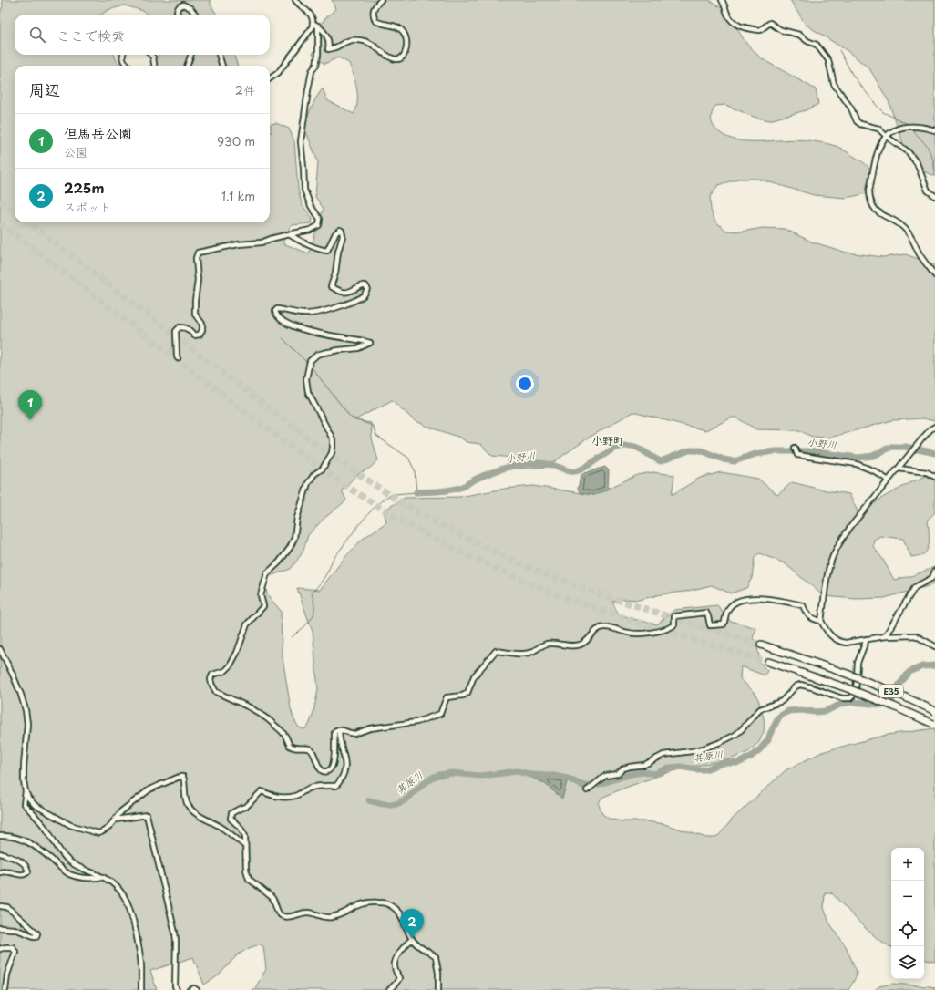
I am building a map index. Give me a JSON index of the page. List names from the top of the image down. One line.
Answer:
{"streets":{"highway":["E35"]},"districts":["小野町"],"water":["小野川","其原川"],"page":{"search":"ここで検索","heading":["周辺","2件"],"list":[{"mark":"1","name":"但馬岳公園","note":"公園","value":"930 m"},{"mark":"2","name":"225m","note":"スポット","value":"1.1 km"}],"pins":["1","2"],"map_buttons":["+","−"]}}
